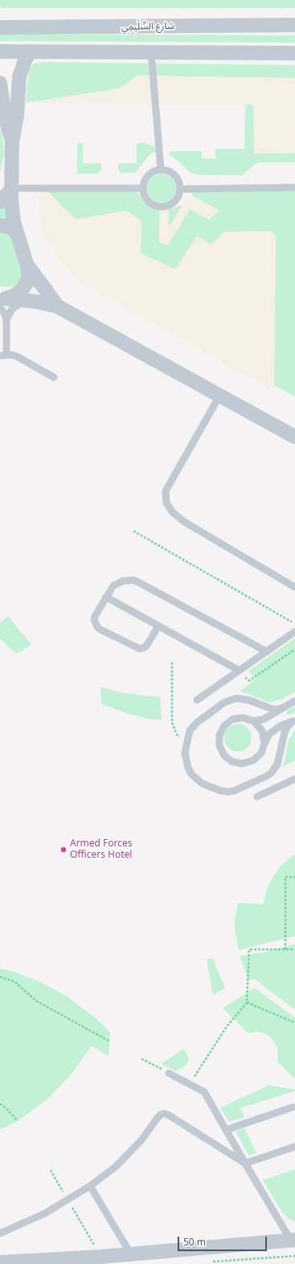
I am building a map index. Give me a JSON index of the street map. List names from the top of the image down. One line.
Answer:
{"streets":{"street":["شارع السِّلَيمِي"]},"places":["Armed Forces Officers Hotel"],"scale_bar":"50 m"}
